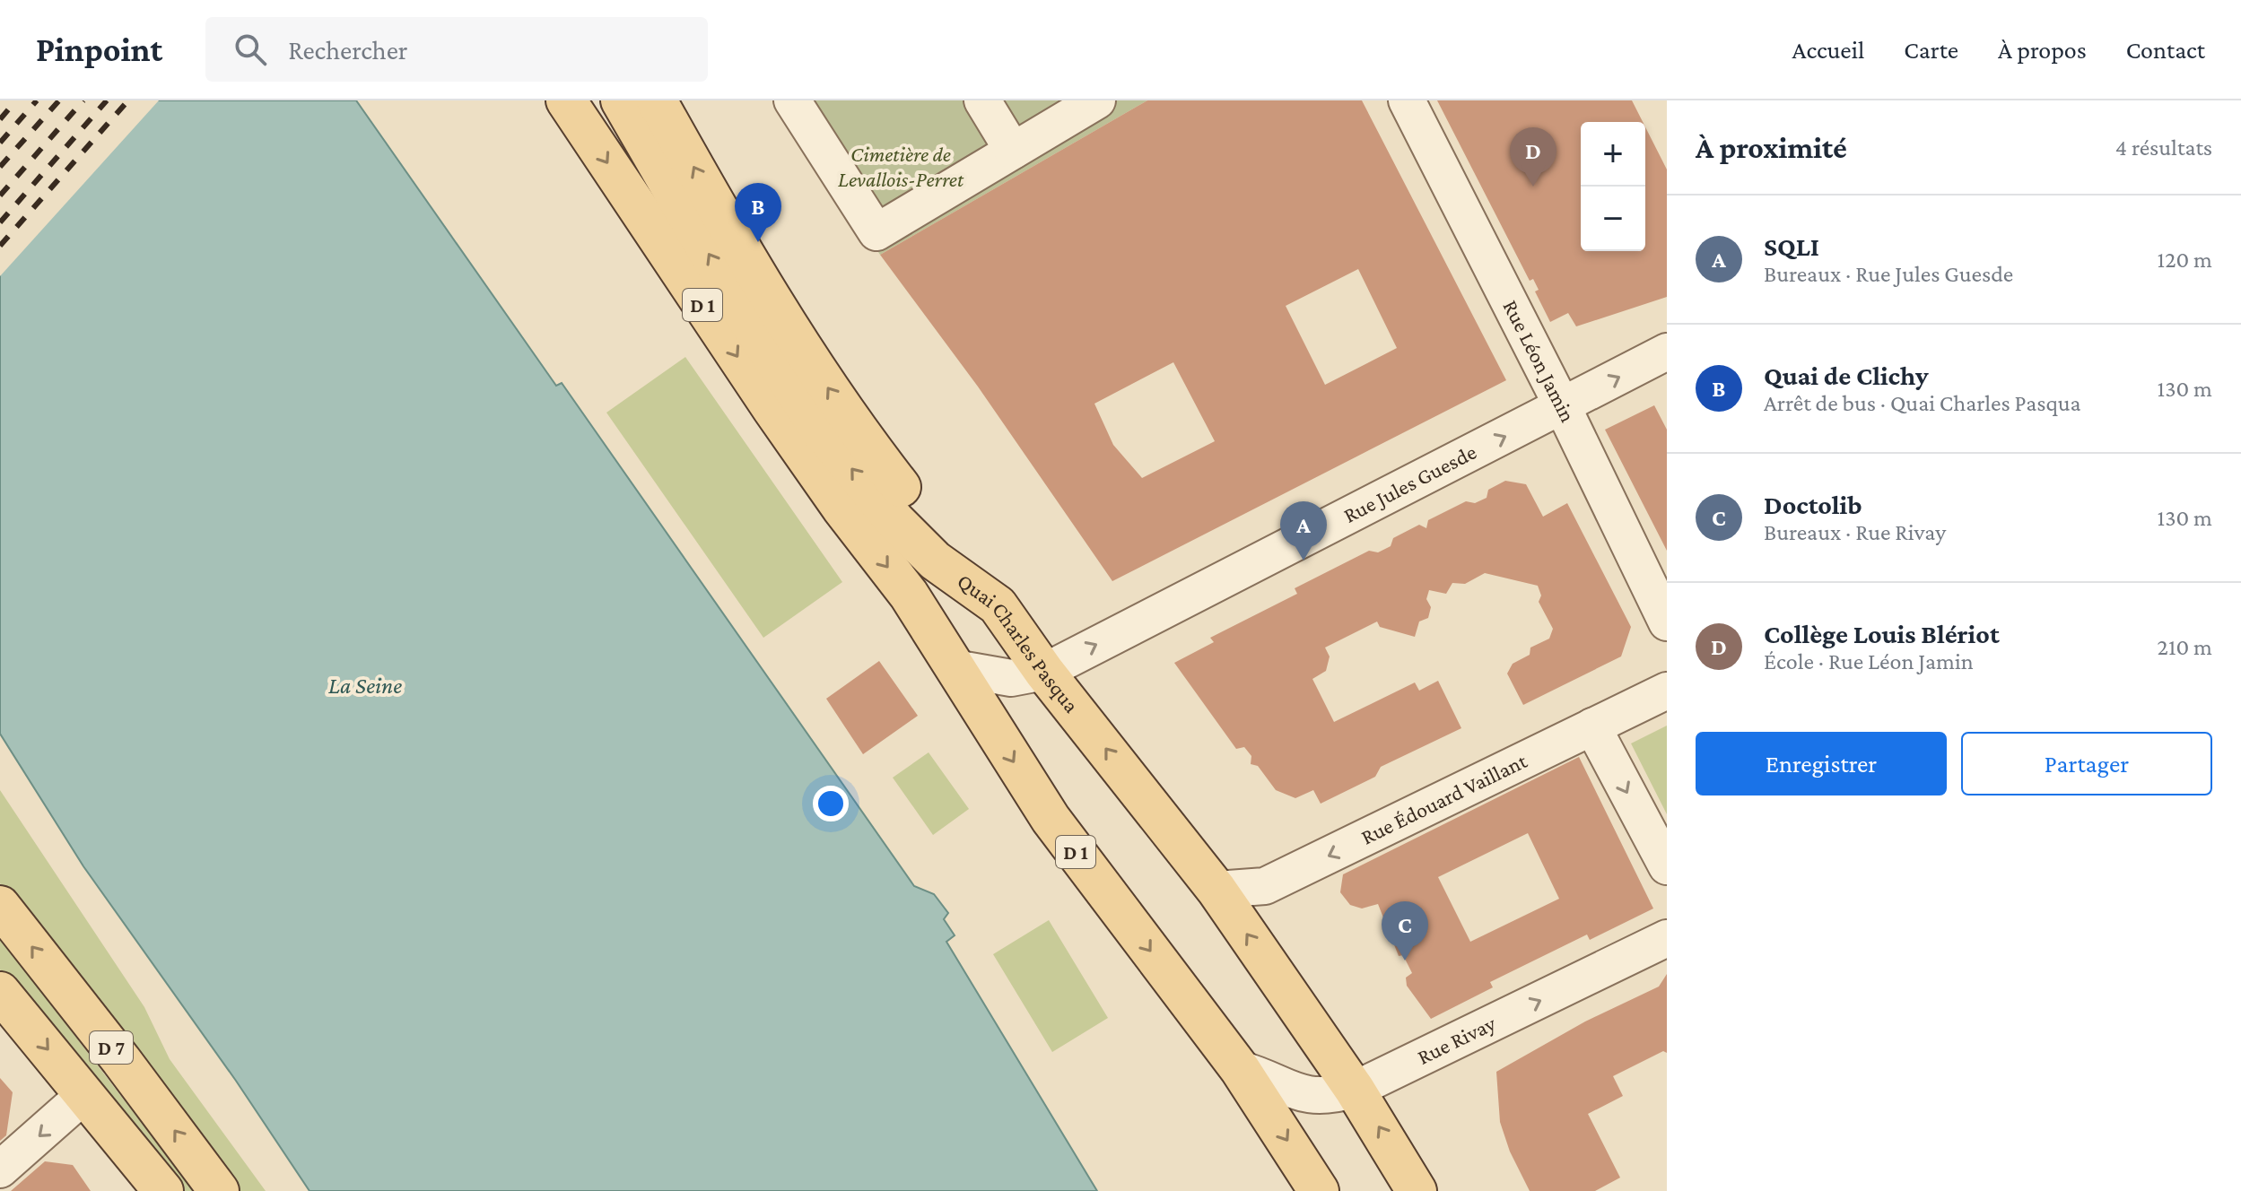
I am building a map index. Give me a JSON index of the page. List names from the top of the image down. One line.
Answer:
{"streets":{"main road":["D 1","Quai Charles Pasqua","D 7"],"street":["Rue Léon Jamin","Rue Jules Guesde","Rue Édouard Vaillant","Rue Rivay"]},"crossings":[["D 1","Rue Jules Guesde"],["D 1","Quai Charles Pasqua"],["D 1","Rue Rivay"],["Rue Léon Jamin","Rue Jules Guesde"],["Rue Jules Guesde","Quai Charles Pasqua"],["Quai Charles Pasqua","Rue Édouard Vaillant"],["Quai Charles Pasqua","Rue Rivay"]],"one_way":["Rue Jules Guesde","Rue Édouard Vaillant","Rue Rivay"],"water":["La Seine"],"parks":["Cimetière de Levallois-Perret"],"page":{"header":"Pinpoint","search":"Rechercher","nav":["Accueil","Carte","À propos","Contact"],"heading":["À proximité","4 résultats"],"map_buttons":["+","−"],"pins":["D","B","A","C"],"list":[{"mark":"A","name":"SQLI","note":"Bureaux · Rue Jules Guesde","value":"120 m"},{"mark":"B","name":"Quai de Clichy","note":"Arrêt de bus · Quai Charles Pasqua","value":"130 m"},{"mark":"C","name":"Doctolib","note":"Bureaux · Rue Rivay","value":"130 m"},{"mark":"D","name":"Collège Louis Blériot","note":"École · Rue Léon Jamin","value":"210 m"}],"buttons":["Enregistrer","Partager"]}}
